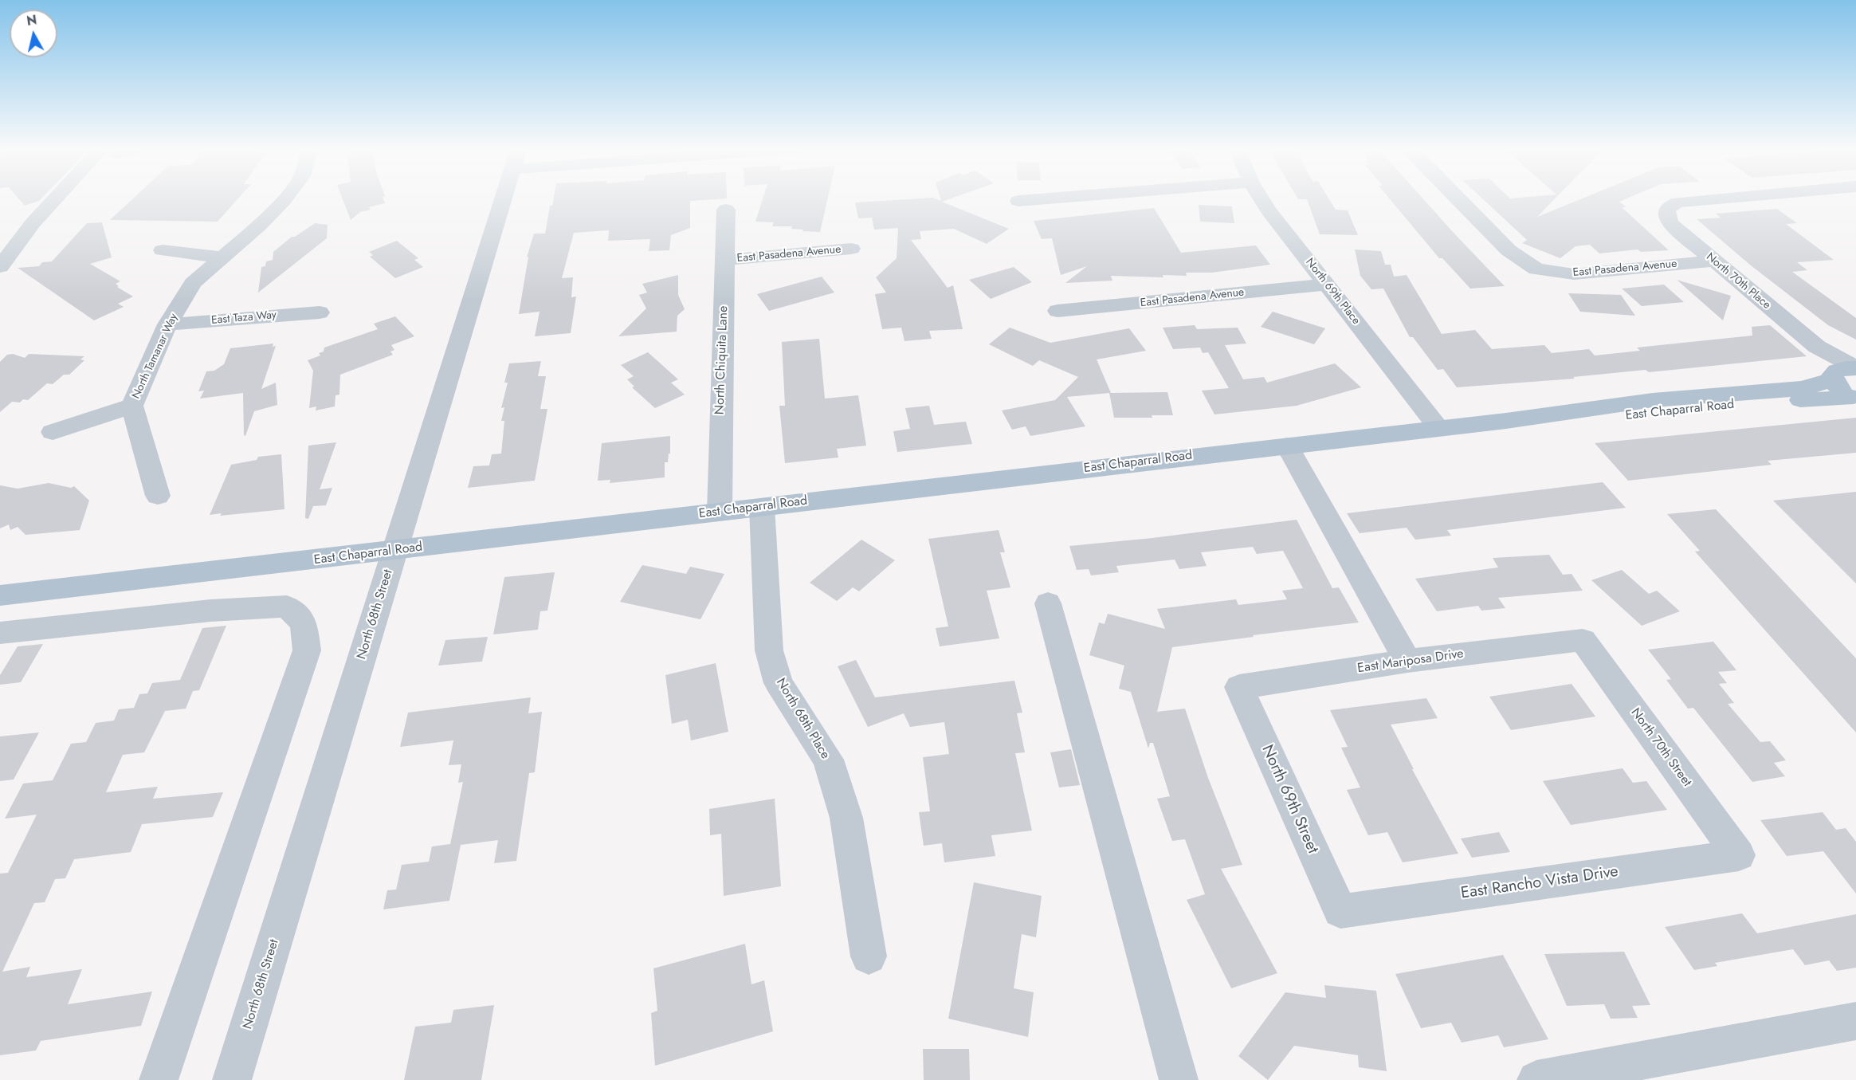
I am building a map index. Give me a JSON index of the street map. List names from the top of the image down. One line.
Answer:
{"streets":{"main road":["East Chaparral Road"],"street":["East Pasadena Avenue","North 70th Place","North 69th Place","East Taza Way","North Tamanar Way","North Chiquita Lane","North 68th Street","East Mariposa Drive","North 68th Place","North 70th Street","North 69th Street","East Rancho Vista Drive"]},"crossings":[["East Pasadena Avenue","North 70th Place"],["East Pasadena Avenue","North 69th Place"],["East Pasadena Avenue","North Chiquita Lane"],["North 70th Place","East Chaparral Road"],["North 69th Place","East Chaparral Road"],["East Taza Way","North Tamanar Way"],["North Chiquita Lane","East Chaparral Road"],["East Chaparral Road","North 68th Street"],["East Chaparral Road","North 68th Place"],["East Mariposa Drive","North 70th Street"],["East Mariposa Drive","North 69th Street"],["North 70th Street","East Rancho Vista Drive"],["North 69th Street","East Rancho Vista Drive"]],"north":"top"}
